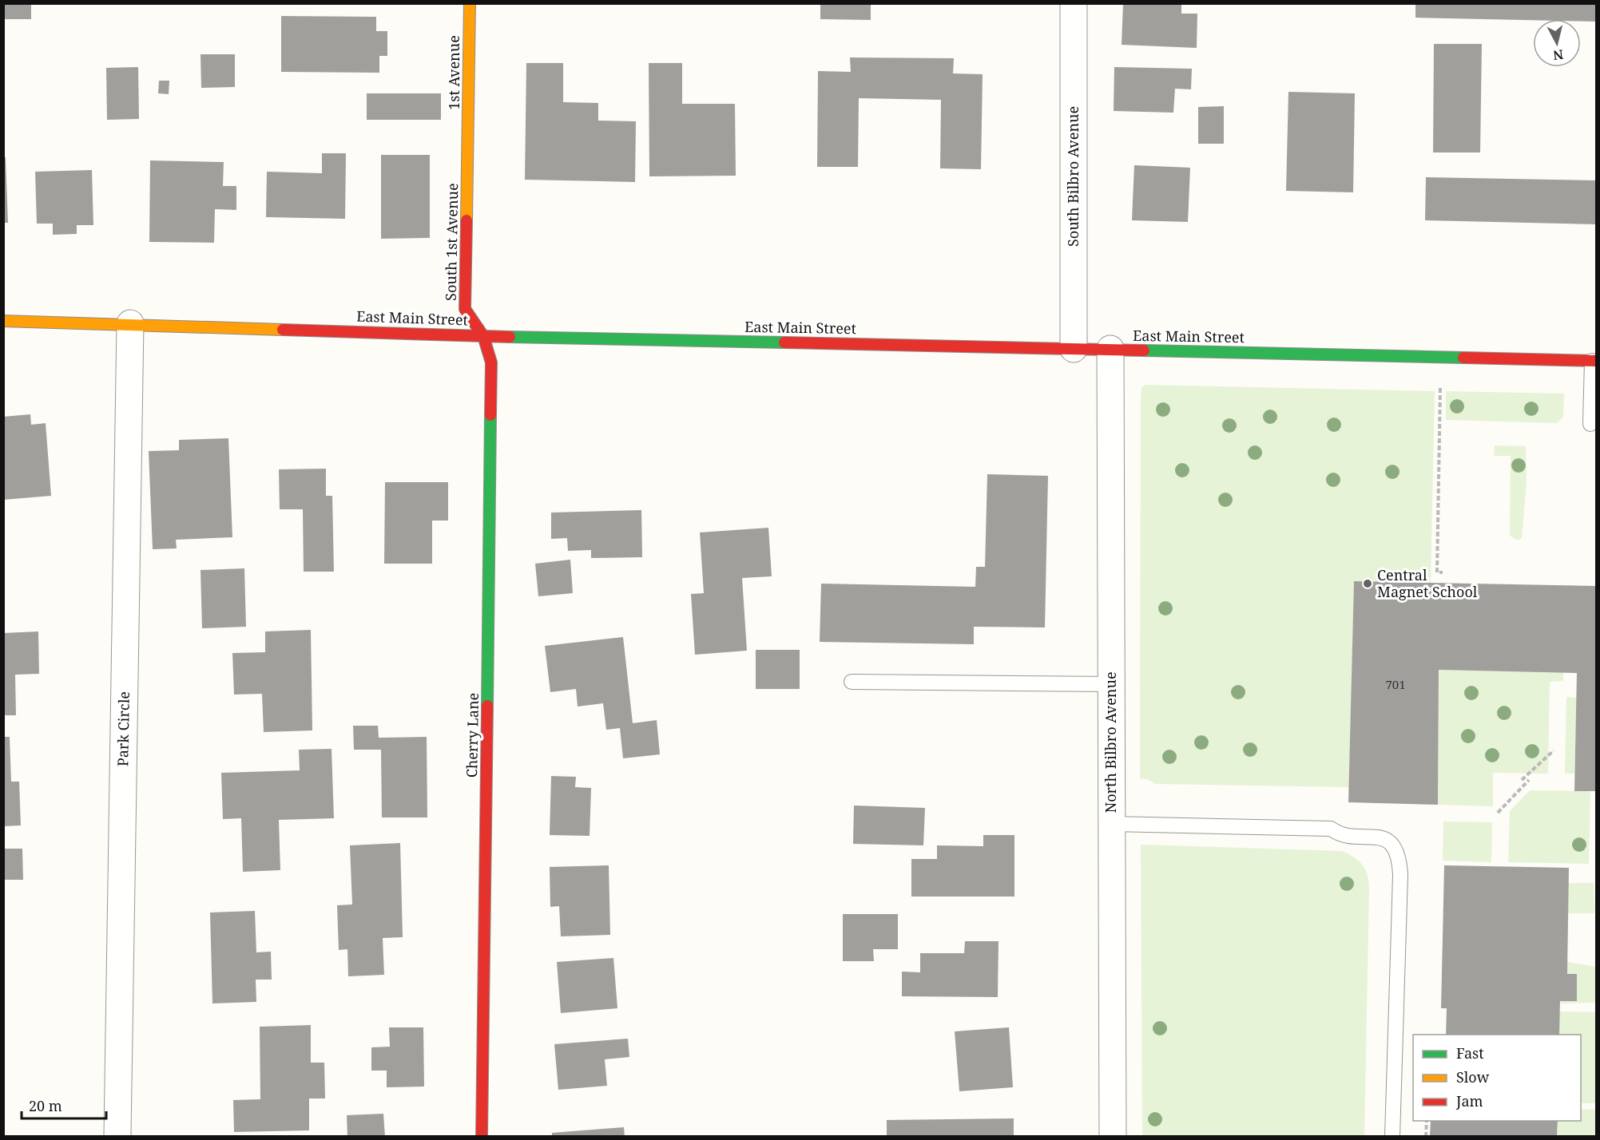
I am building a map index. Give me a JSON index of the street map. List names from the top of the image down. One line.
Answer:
{"streets":{"street":["1st Avenue","South Bilbro Avenue","South 1st Avenue","East Main Street","Park Circle","Cherry Lane","North Bilbro Avenue"]},"crossings":[["1st Avenue","South 1st Avenue"],["South Bilbro Avenue","East Main Street"],["South 1st Avenue","East Main Street"],["South 1st Avenue","Cherry Lane"],["East Main Street","Park Circle"],["East Main Street","Cherry Lane"],["East Main Street","North Bilbro Avenue"]],"places":["Central Magnet School"],"house_numbers":["701"],"legend":["Fast","Slow","Jam"],"scale_bar":"20 m","north":"bottom"}
